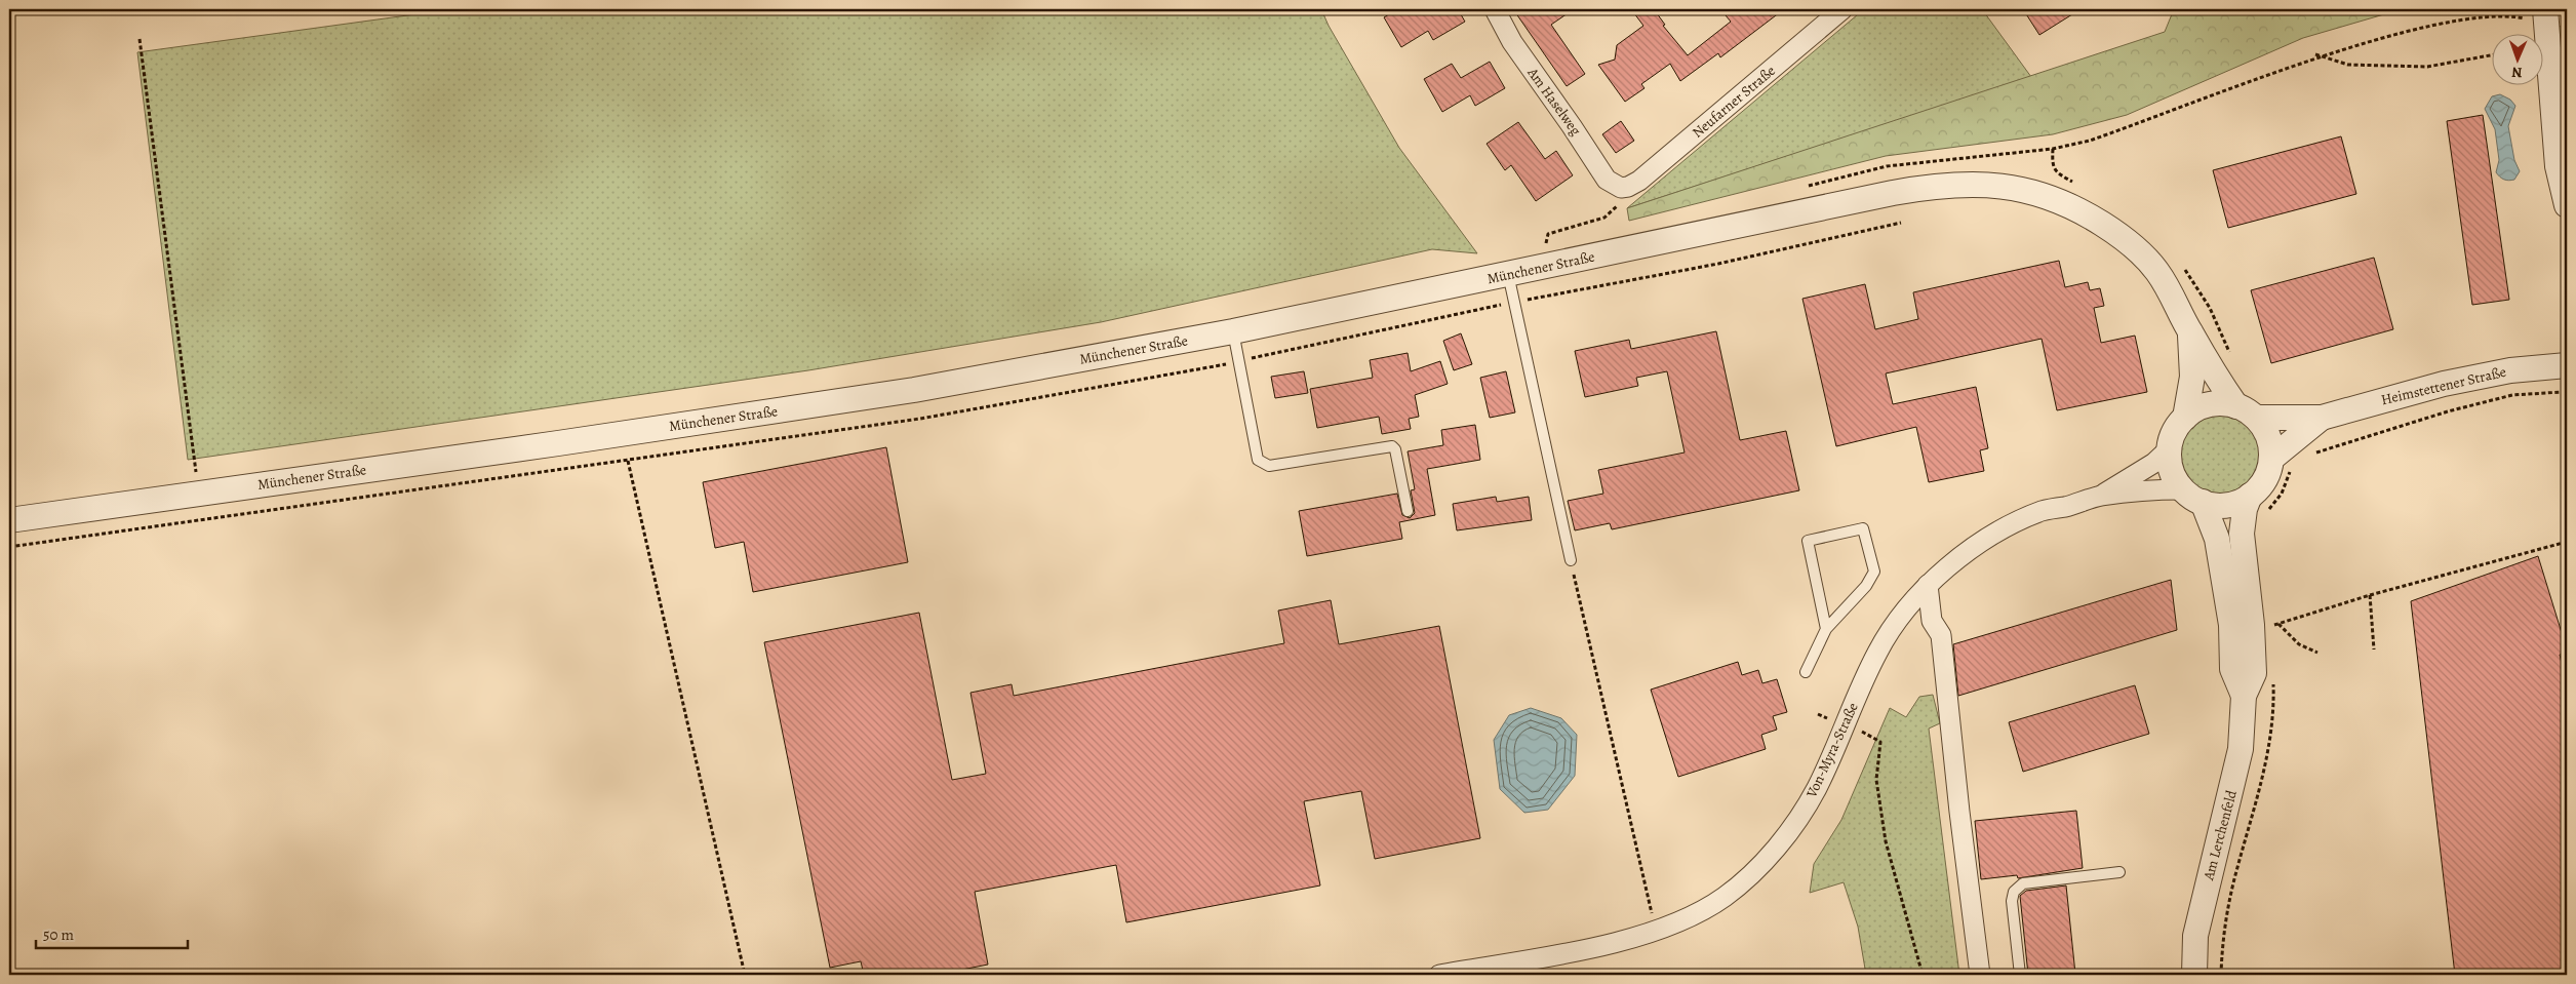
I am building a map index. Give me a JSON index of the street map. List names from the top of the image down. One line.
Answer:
{"streets":{"street":["Am Haselweg","Neufarner Straße","Münchener Straße","Heimstettener Straße","Von-Myra-Straße","Am Lerchenfeld"]},"crossings":[["Am Haselweg","Neufarner Straße"],["Münchener Straße","Heimstettener Straße"],["Münchener Straße","Von-Myra-Straße"],["Münchener Straße","Am Lerchenfeld"],["Heimstettener Straße","Von-Myra-Straße"],["Heimstettener Straße","Am Lerchenfeld"],["Von-Myra-Straße","Am Lerchenfeld"]],"scale_bar":"50 m","north":"bottom"}
